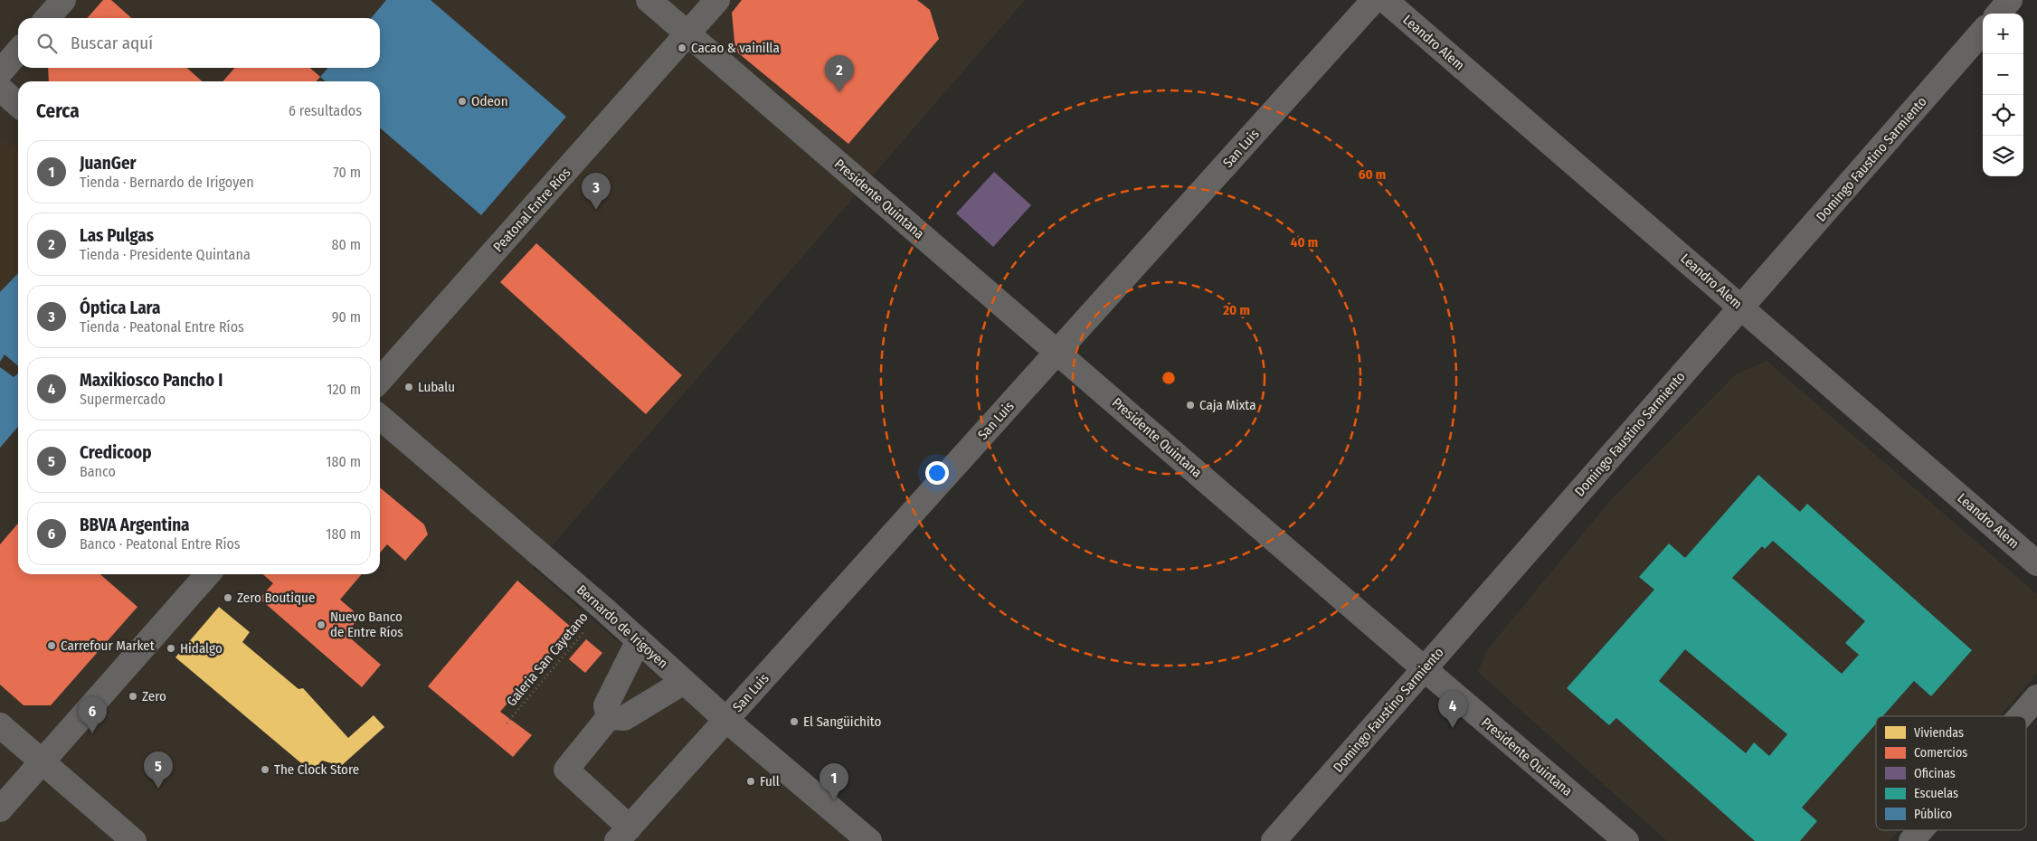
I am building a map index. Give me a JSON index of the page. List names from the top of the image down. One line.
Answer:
{"streets":{"street":["Leandro Alem","San Luis","Domingo Faustino Sarmiento","Presidente Quintana","Peatonal Entre Ríos","Bernardo de Irigoyen"],"path":["Galeria San Cayetano"]},"crossings":[["Leandro Alem","Domingo Faustino Sarmiento"],["San Luis","Presidente Quintana"],["San Luis","Bernardo de Irigoyen"],["Domingo Faustino Sarmiento","Presidente Quintana"],["Presidente Quintana","Peatonal Entre Ríos"],["Bernardo de Irigoyen","Galeria San Cayetano"]],"places":["Cacao & vainilla","Odeon","Lubalu","Caja Mixta","Zero Boutique","Nuevo Banco de Entre Ríos","Carrefour Market","Hidalgo","Zero","El Sangüichito","The Clock Store","Full"],"legend":["Viviendas","Comercios","Oficinas","Escuelas","Público"],"page":{"map_buttons":["+","−"],"search":"Buscar aquí","pins":["2","3","4","6","5","1"],"heading":["Cerca","6 resultados"],"list":[{"mark":"1","name":"JuanGer","note":"Tienda · Bernardo de Irigoyen","value":"70 m"},{"mark":"2","name":"Las Pulgas","note":"Tienda · Presidente Quintana","value":"80 m"},{"mark":"3","name":"Óptica Lara","note":"Tienda · Peatonal Entre Ríos","value":"90 m"},{"mark":"4","name":"Maxikiosco Pancho I","note":"Supermercado","value":"120 m"},{"mark":"5","name":"Credicoop","note":"Banco","value":"180 m"},{"mark":"6","name":"BBVA Argentina","note":"Banco · Peatonal Entre Ríos","value":"180 m"}]},"rings":["60 m","40 m","20 m"]}
